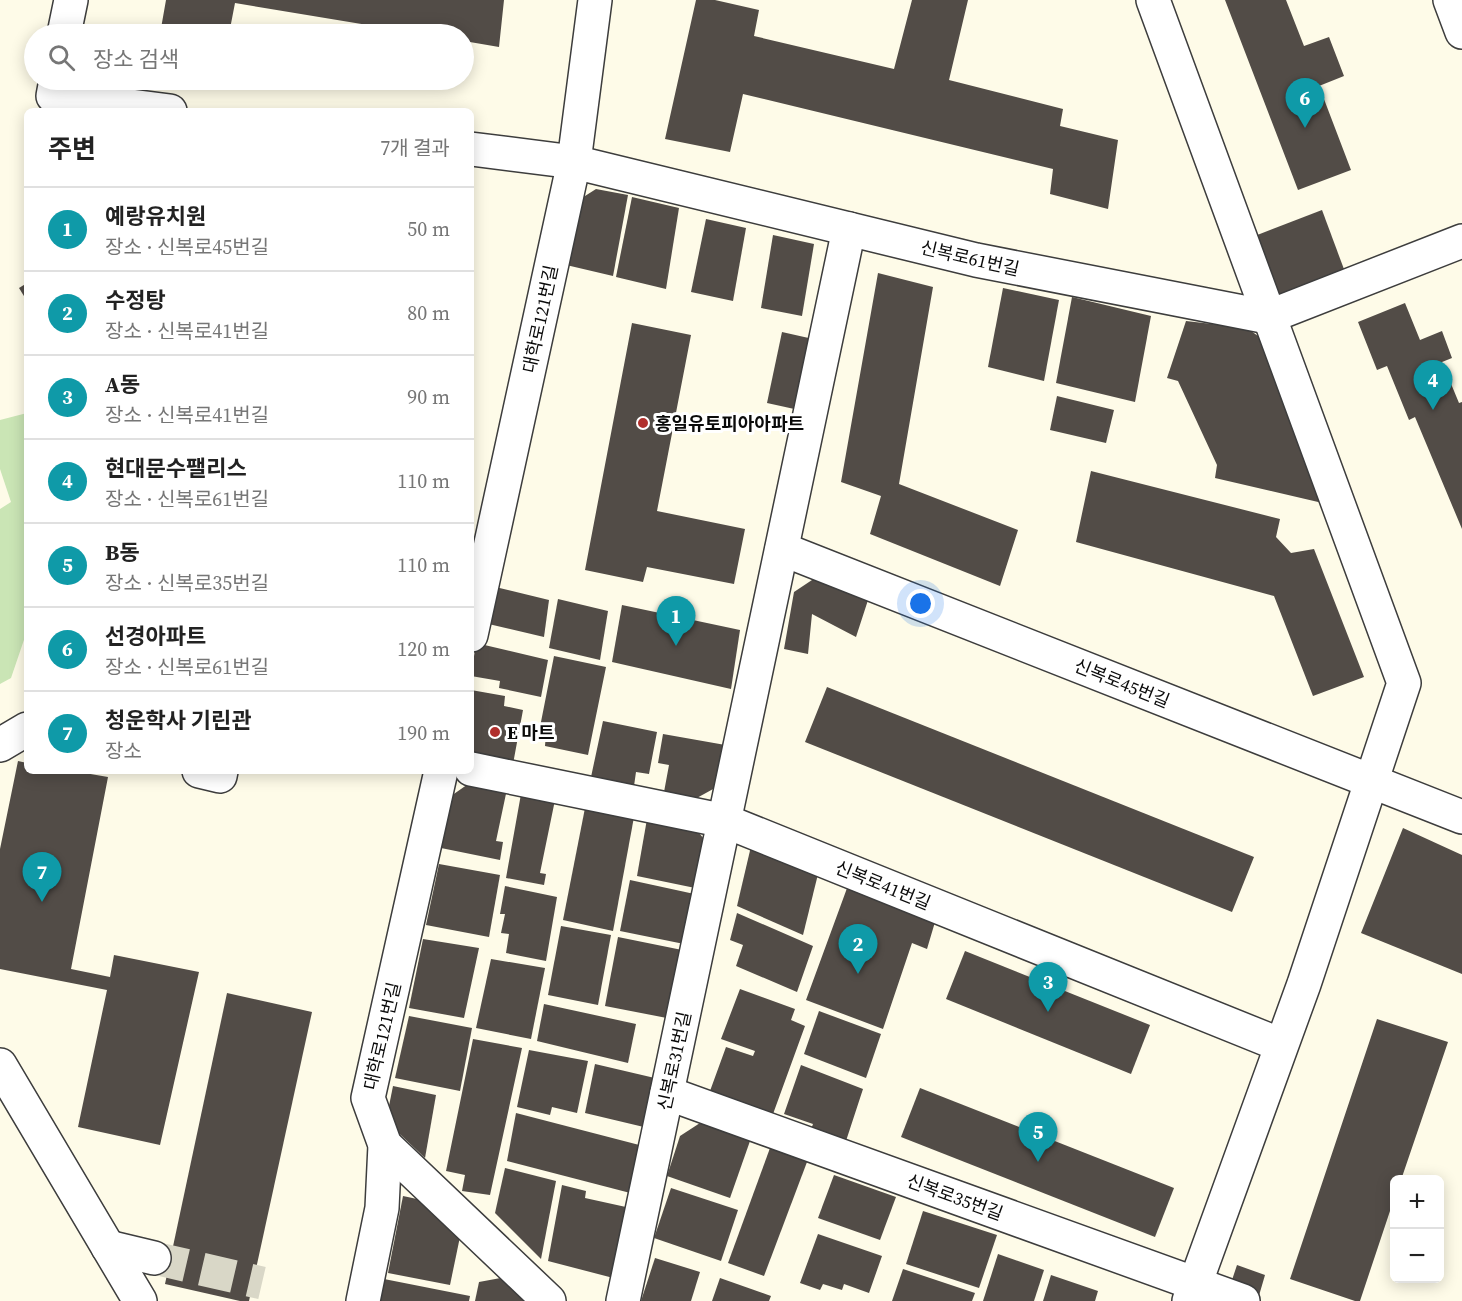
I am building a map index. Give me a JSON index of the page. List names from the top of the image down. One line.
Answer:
{"streets":{"street":["신복로61번길","대학로121번길","신복로45번길","신복로41번길","신복로31번길","신복로35번길"]},"crossings":[["신복로61번길","대학로121번길"],["신복로61번길","신복로31번길"],["신복로45번길","신복로31번길"],["신복로41번길","신복로31번길"],["신복로31번길","신복로35번길"]],"places":["홍일유토피아아파트","E 마트"],"page":{"search":"장소 검색","pins":["6","4","1","7","2","3","5"],"heading":["주변","7개 결과"],"list":[{"mark":"1","name":"예랑유치원","note":"장소 · 신복로45번길","value":"50 m"},{"mark":"2","name":"수정탕","note":"장소 · 신복로41번길","value":"80 m"},{"mark":"3","name":"A동","note":"장소 · 신복로41번길","value":"90 m"},{"mark":"4","name":"현대문수팰리스","note":"장소 · 신복로61번길","value":"110 m"},{"mark":"5","name":"B동","note":"장소 · 신복로35번길","value":"110 m"},{"mark":"6","name":"선경아파트","note":"장소 · 신복로61번길","value":"120 m"},{"mark":"7","name":"청운학사 기린관","note":"장소","value":"190 m"}],"map_buttons":["+","−"]}}
